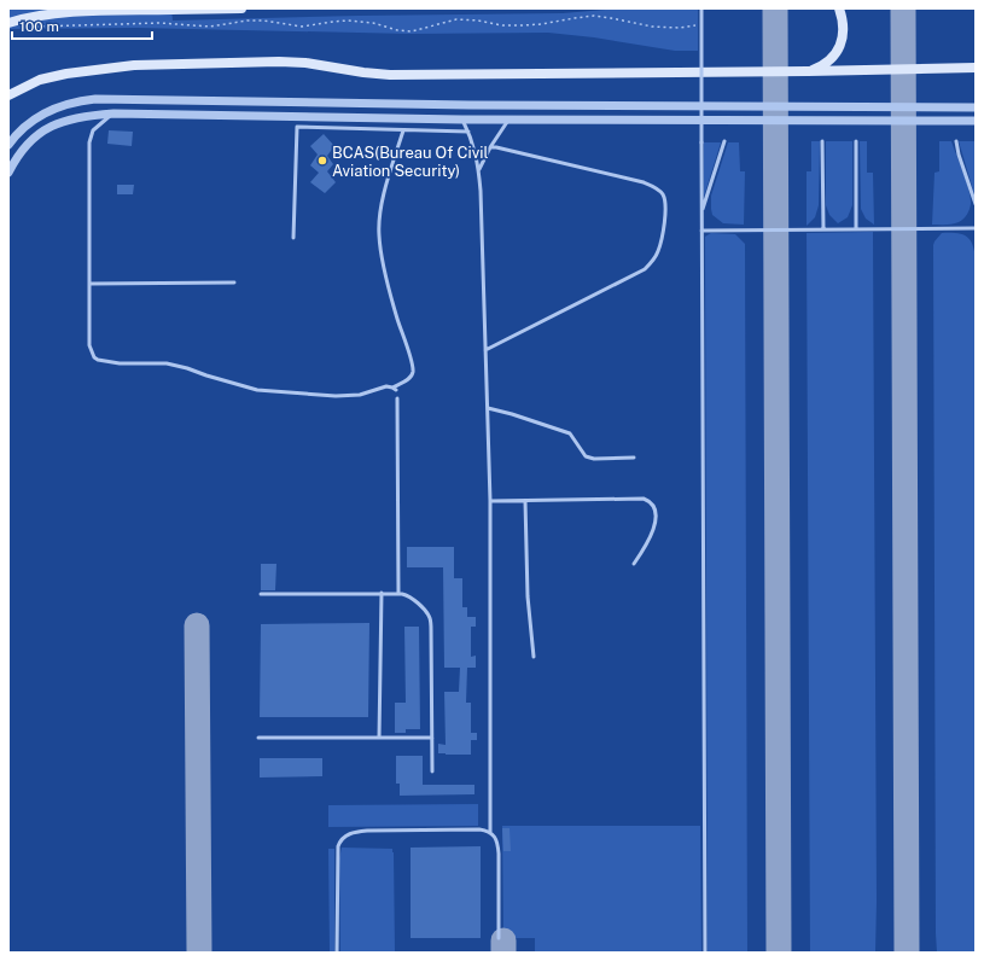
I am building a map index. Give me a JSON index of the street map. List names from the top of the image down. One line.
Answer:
{"places":["BCAS(Bureau Of Civil Aviation Security)"],"scale_bar":"100 m"}
